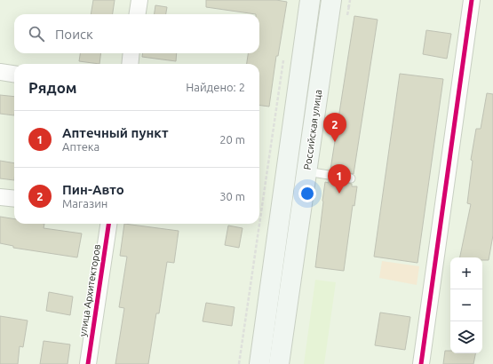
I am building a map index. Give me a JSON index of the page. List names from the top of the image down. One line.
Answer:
{"streets":{"main road":["Российская улица"],"street":["улица Архитекторов"]},"page":{"search":"Поиск","heading":["Рядом","Найдено: 2"],"list":[{"mark":"1","name":"Аптечный пункт","note":"Аптека","value":"20 m"},{"mark":"2","name":"Пин-Авто","note":"Магазин","value":"30 m"}],"pins":["2","1"],"map_buttons":["+","−"]}}
